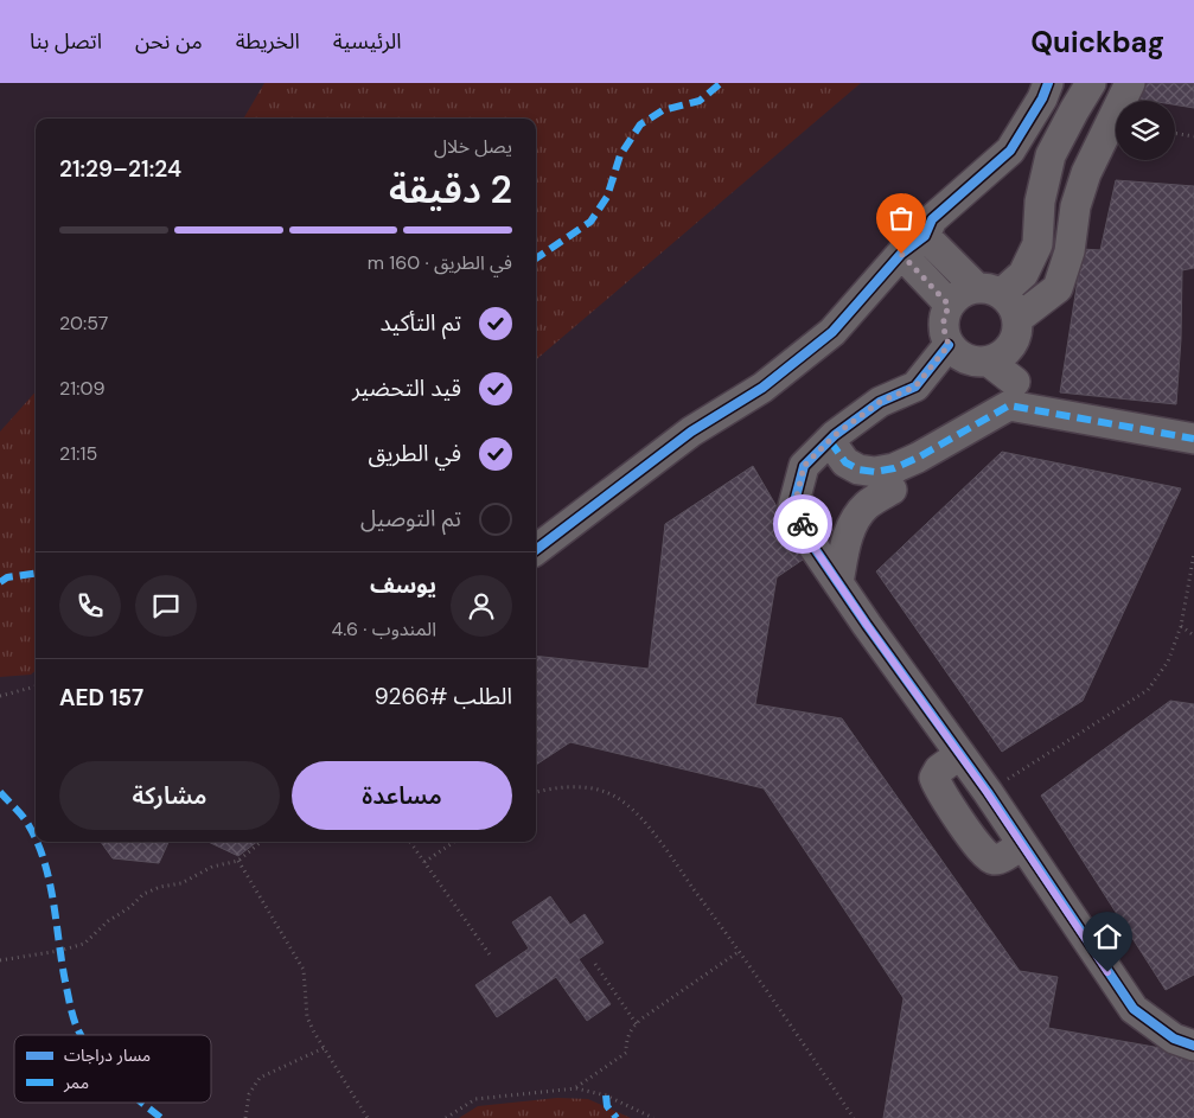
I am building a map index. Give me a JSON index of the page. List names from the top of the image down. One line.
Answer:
{"legend":["مسار دراجات","ممر"],"page":{"header":"Quickbag","nav":["الرئيسية","الخريطة","من نحن","اتصل بنا"],"heading":["2 دقيقة","يصل خلال","21:24–21:29"],"panel":["يوسف","المندوب · 4.6","الطلب #9266","AED 157"],"bar":"في الطريق · 160 m","list":[["تم التأكيد","20:57"],["قيد التحضير","21:09"],["في الطريق","21:15"],"تم التوصيل"],"buttons":["مساعدة","مشاركة"]}}
